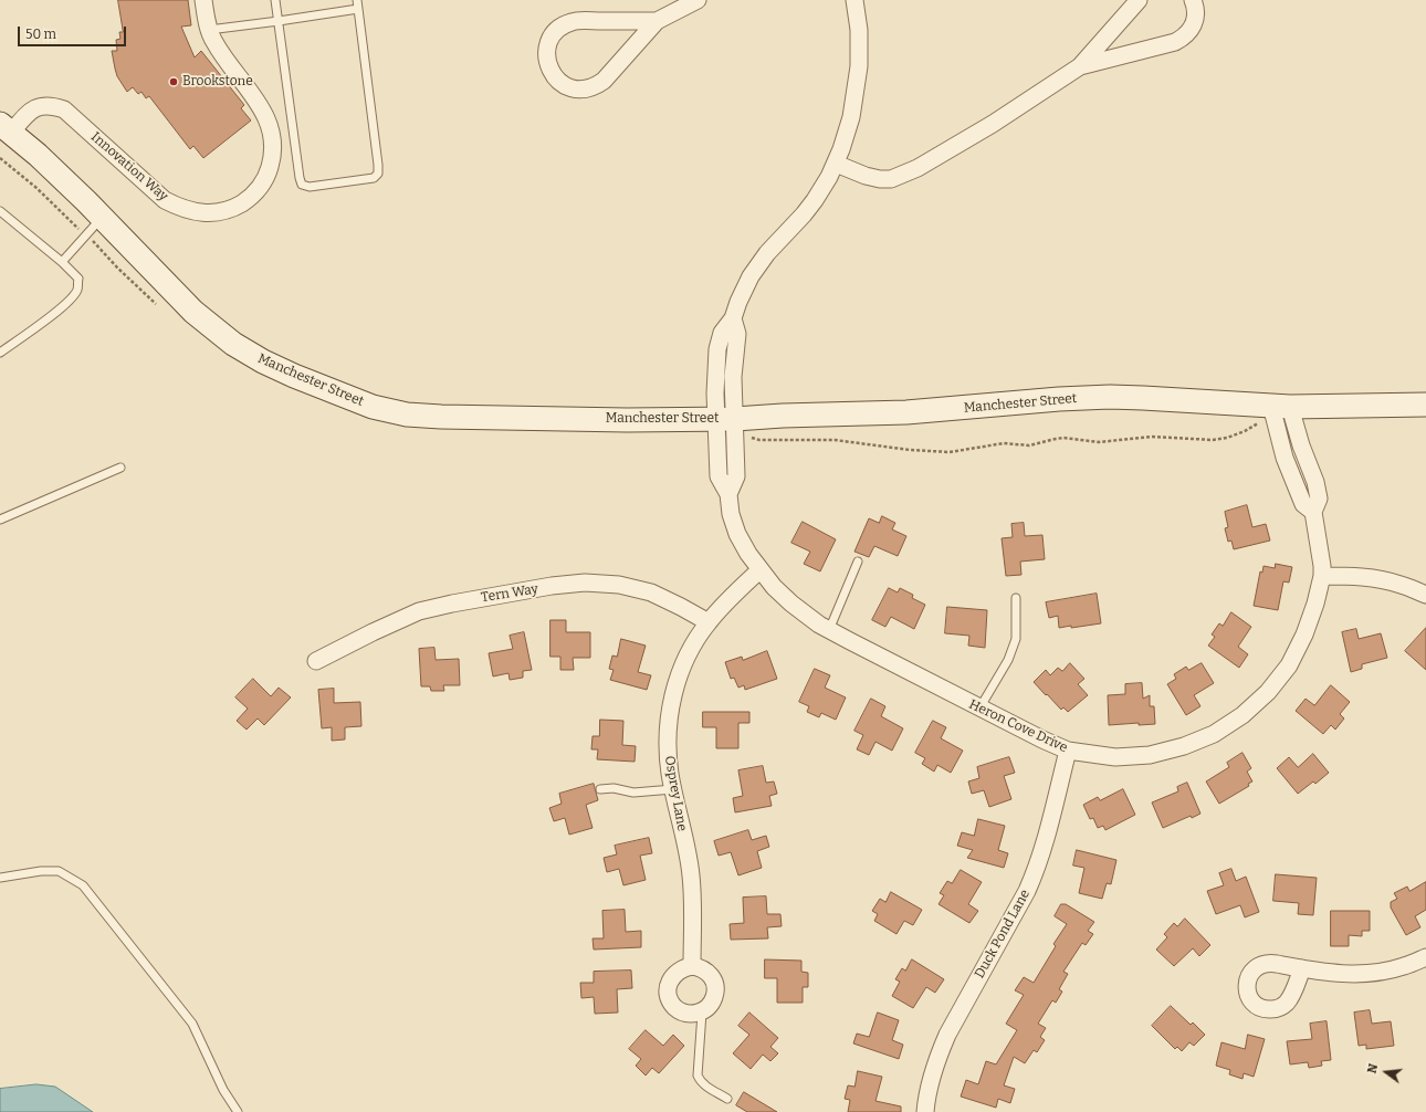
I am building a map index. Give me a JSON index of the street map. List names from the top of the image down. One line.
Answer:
{"streets":{"street":["Innovation Way","Manchester Street","Tern Way","Heron Cove Drive","Osprey Lane","Duck Pond Lane"]},"crossings":[["Innovation Way","Manchester Street"],["Manchester Street","Heron Cove Drive"],["Tern Way","Osprey Lane"],["Heron Cove Drive","Osprey Lane"],["Heron Cove Drive","Duck Pond Lane"]],"places":["Brookstone"],"scale_bar":"50 m","north":"left"}
